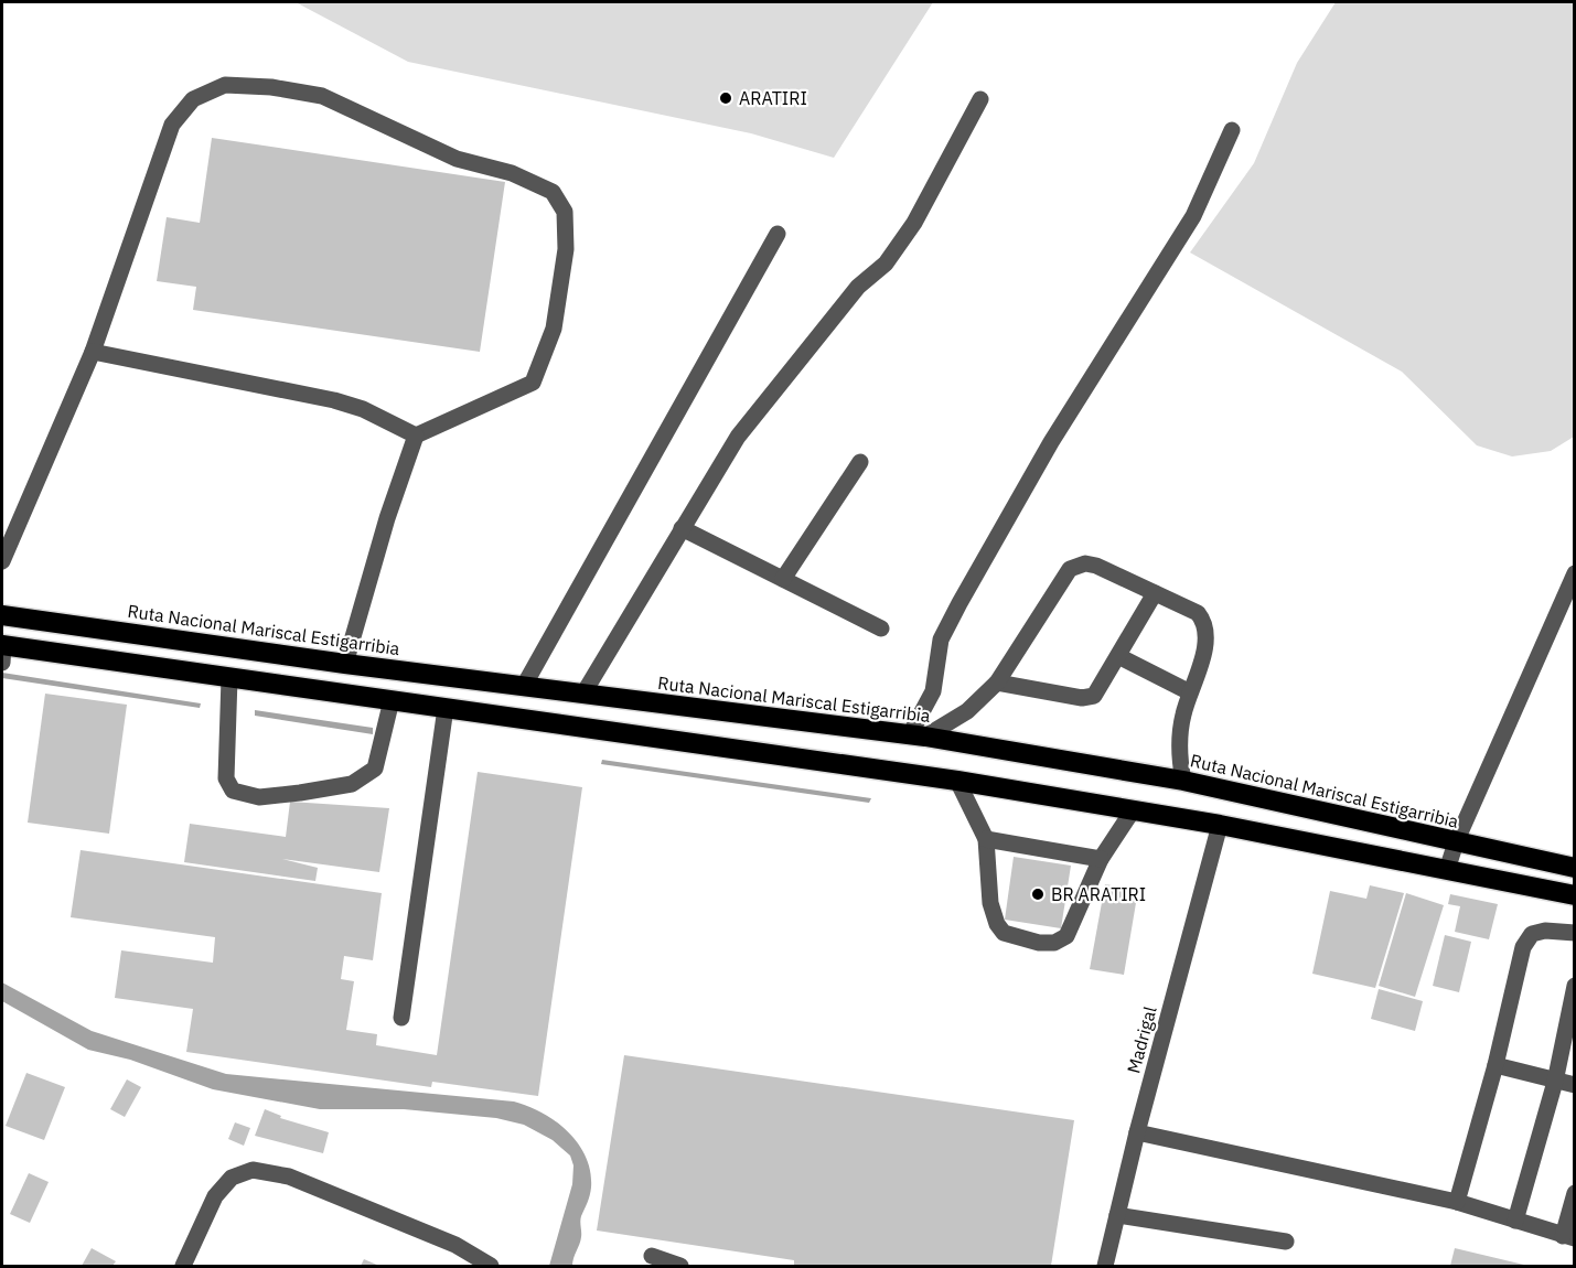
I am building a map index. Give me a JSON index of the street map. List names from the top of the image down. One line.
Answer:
{"streets":{"highway":["Ruta Nacional Mariscal Estigarribia"],"street":["Madrigal"]},"places":["ARATIRI","BR ARATIRI"]}
